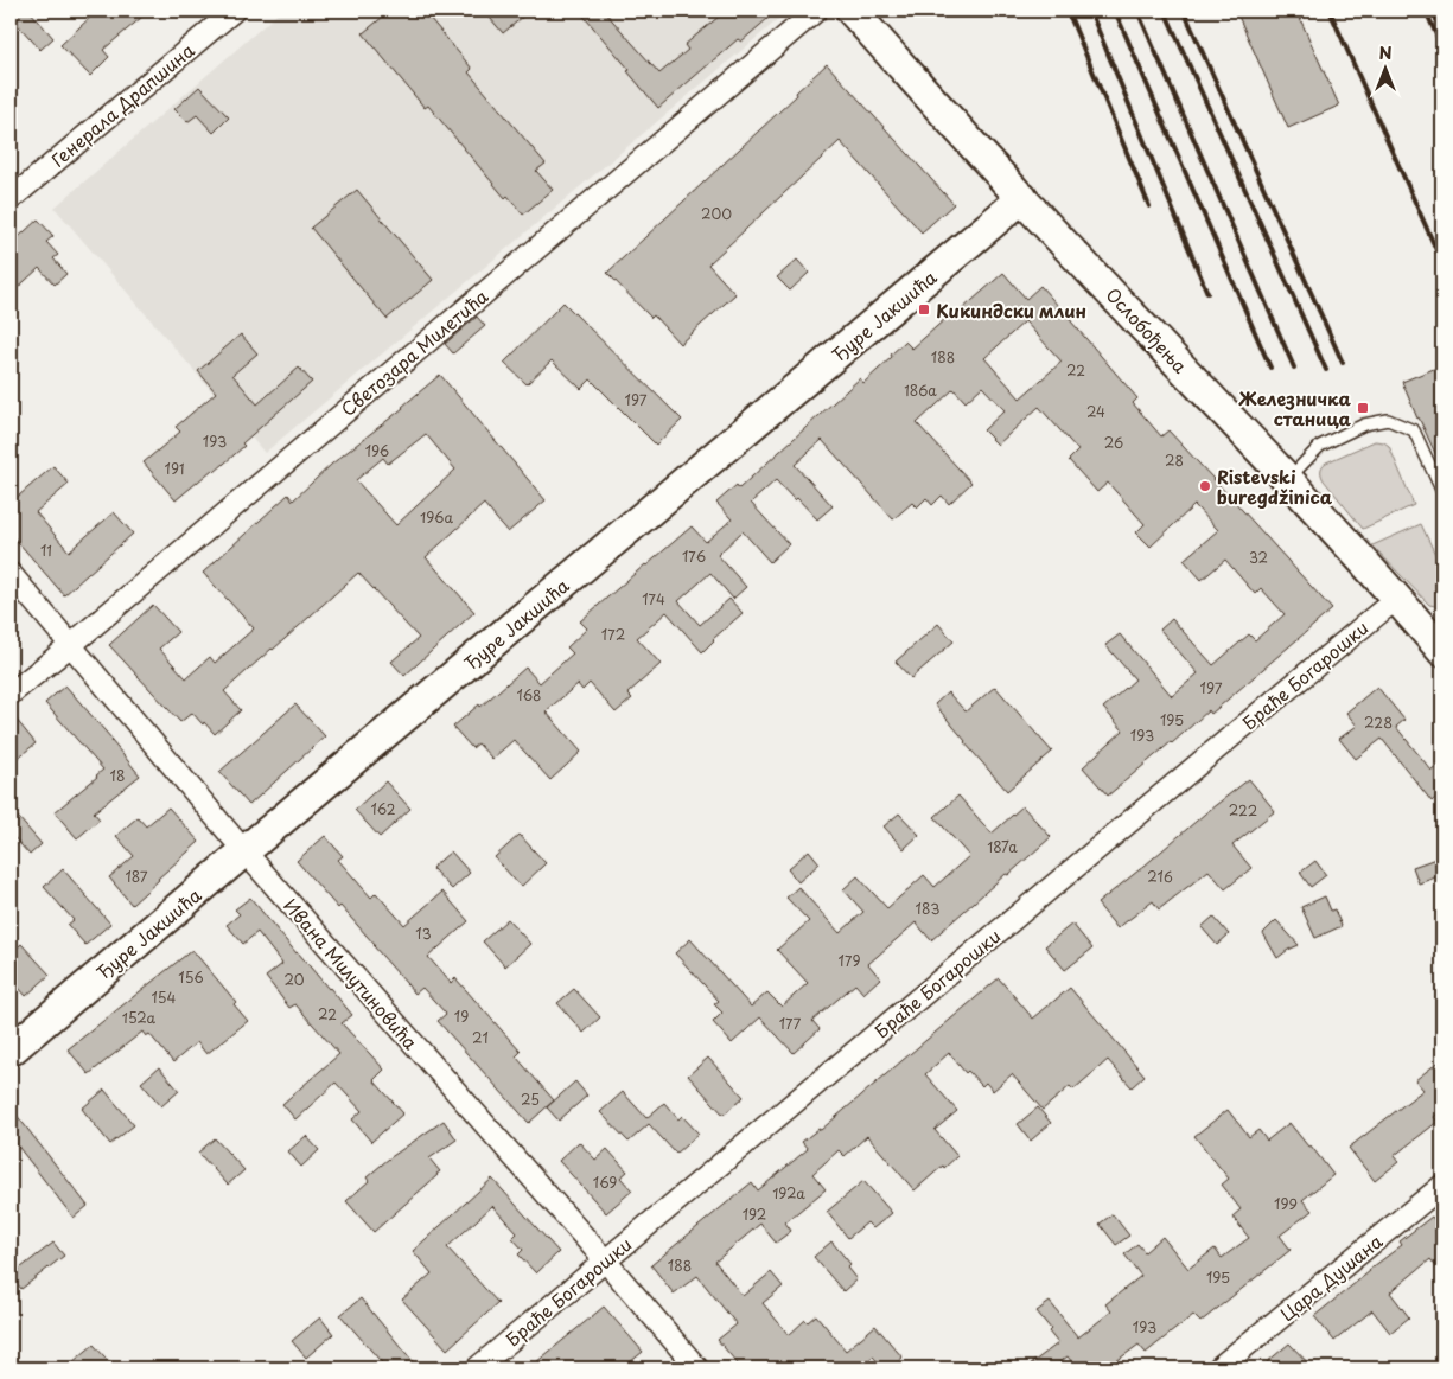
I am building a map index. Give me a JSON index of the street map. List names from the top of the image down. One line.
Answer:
{"streets":{"main road":["Ђуре Јакшића","Ослобођења"],"street":["Генерала Драпшина","Светозара Милетића","Браће Богарошки","Ивана Милутиновића","Цара Душана"]},"crossings":[["Ђуре Јакшића","Ослобођења"],["Ђуре Јакшића","Ивана Милутиновића"],["Ослобођења","Браће Богарошки"],["Светозара Милетића","Ивана Милутиновића"],["Браће Богарошки","Ивана Милутиновића"]],"places":{"transit":["Кикиндски млин","Железничка станица"],"other":["Ristevski buregdžinica"]},"house_numbers":["200","188","22","186a","197","24","193","26","196","28","191","196a","11","176","32","174","172","197","168","195","228","193","18","162","222","187a","187","216","183","13","179","156","20","154","22","19","152a","177","21","25","169","192a","199","192","188","195","193"],"north":"top"}
